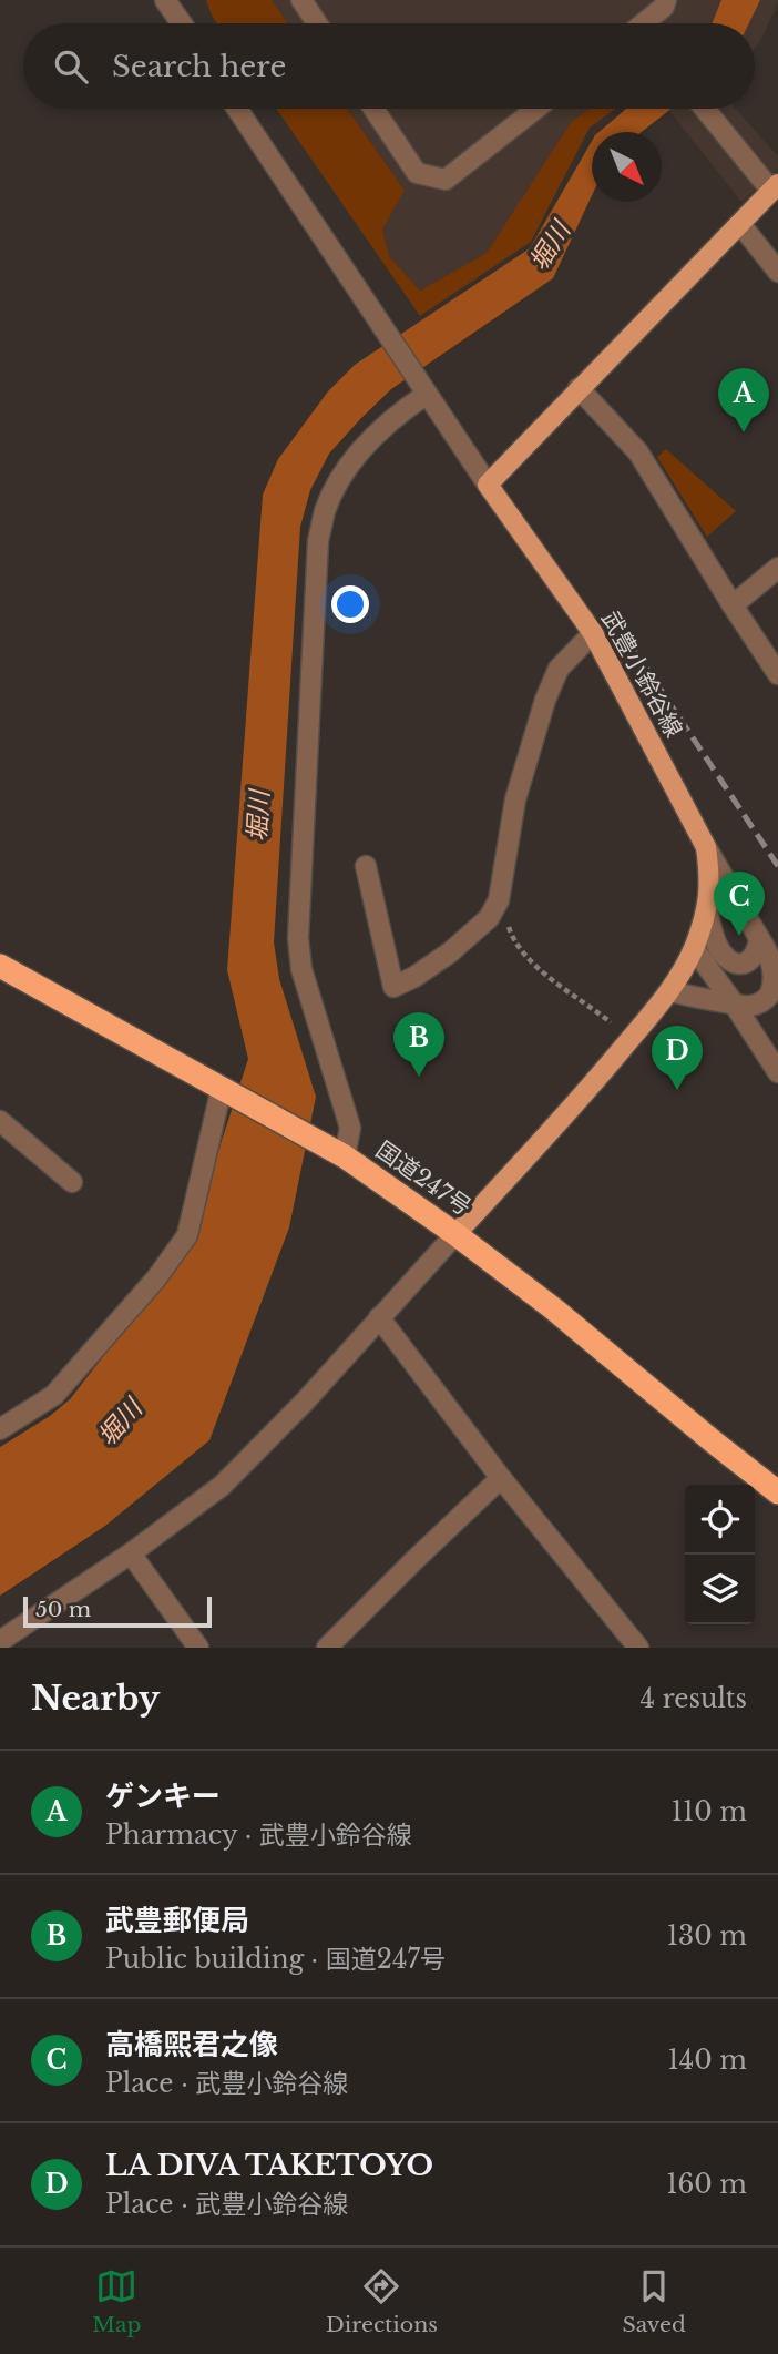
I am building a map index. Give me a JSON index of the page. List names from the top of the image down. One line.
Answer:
{"streets":{"highway":["国道247号"],"main road":["武豊小鈴谷線"]},"crossings":[["武豊小鈴谷線","国道247号"]],"water":["堀川"],"scale_bar":"50 m","north":"bottom right","page":{"search":"Search here","pins":["A","C","B","D"],"scale":"50 m","heading":["Nearby","4 results"],"list":[{"mark":"A","name":"ゲンキー","note":"Pharmacy · 武豊小鈴谷線","value":"110 m"},{"mark":"B","name":"武豊郵便局","note":"Public building · 国道247号","value":"130 m"},{"mark":"C","name":"高橋煕君之像","note":"Place · 武豊小鈴谷線","value":"140 m"},{"mark":"D","name":"LA DIVA TAKETOYO","note":"Place · 武豊小鈴谷線","value":"160 m"}],"nav":["Map","Directions","Saved"]}}
